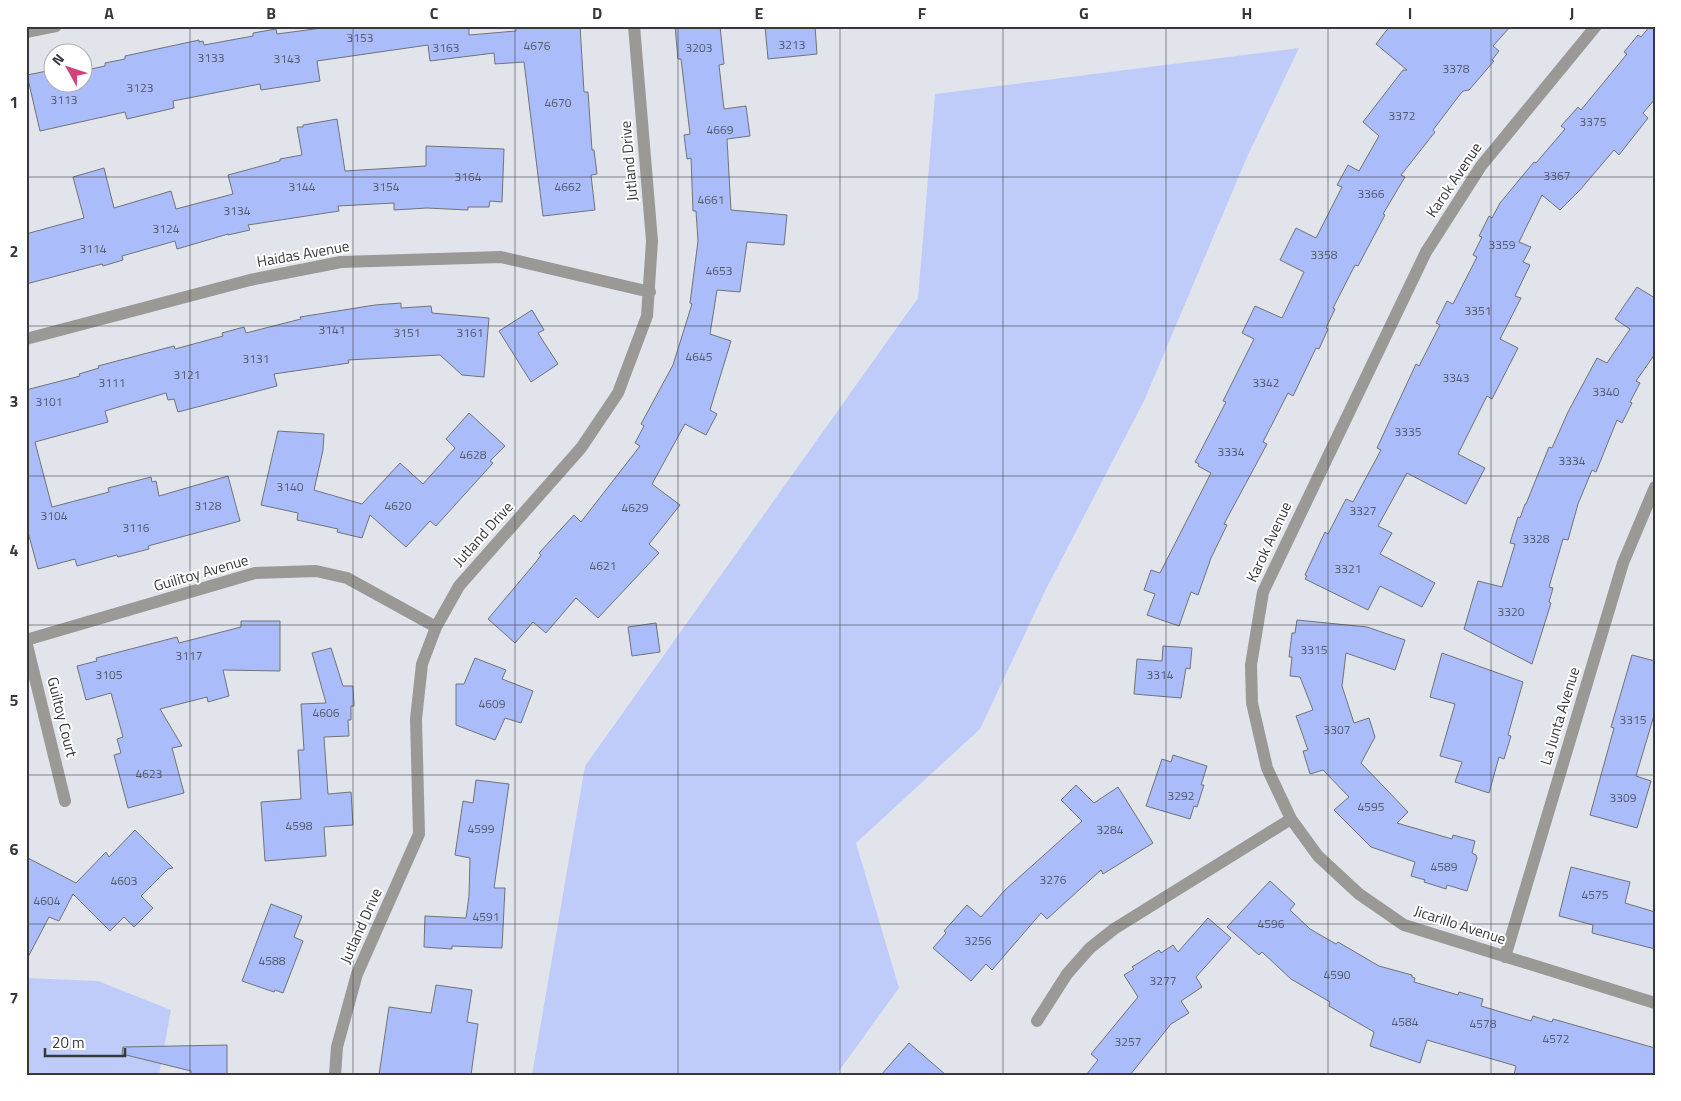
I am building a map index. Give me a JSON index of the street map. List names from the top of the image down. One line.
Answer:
{"streets":{"street":["Jutland Drive","Karok Avenue","Haidas Avenue","Guilitoy Avenue","La Junta Avenue","Guiltoy Court","Jicarillo Avenue"]},"crossings":[["Jutland Drive","Haidas Avenue"],["Jutland Drive","Guilitoy Avenue"],["Karok Avenue","Jicarillo Avenue"],["Guilitoy Avenue","Guiltoy Court"],["La Junta Avenue","Jicarillo Avenue"]],"house_numbers":["3153","3213","4676","3163","3203","3133","3143","3378","3123","3113","4670","3372","3375","4669","3367","3164","3144","3154","4662","3366","4661","3134","3124","3359","3114","3358","4653","3351","3141","3151","3161","4645","3131","3121","3343","3111","3342","3340","3101","3335","3334","4628","3334","3140","3128","4620","4629","3327","3104","3116","3328","4621","3321","3320","3315","3117","3105","3314","4609","4606","3315","3307","4623","3292","3309","4595","4598","4599","3284","4589","3276","4603","4575","4604","4591","4596","3256","4588","4590","3277","4584","4578","4572","3257"],"scale_bar":"20 m","north":"top left","grid":{"columns":["A","B","C","D","E","F","G","H","I","J"],"rows":["1","2","3","4","5","6","7"]}}
